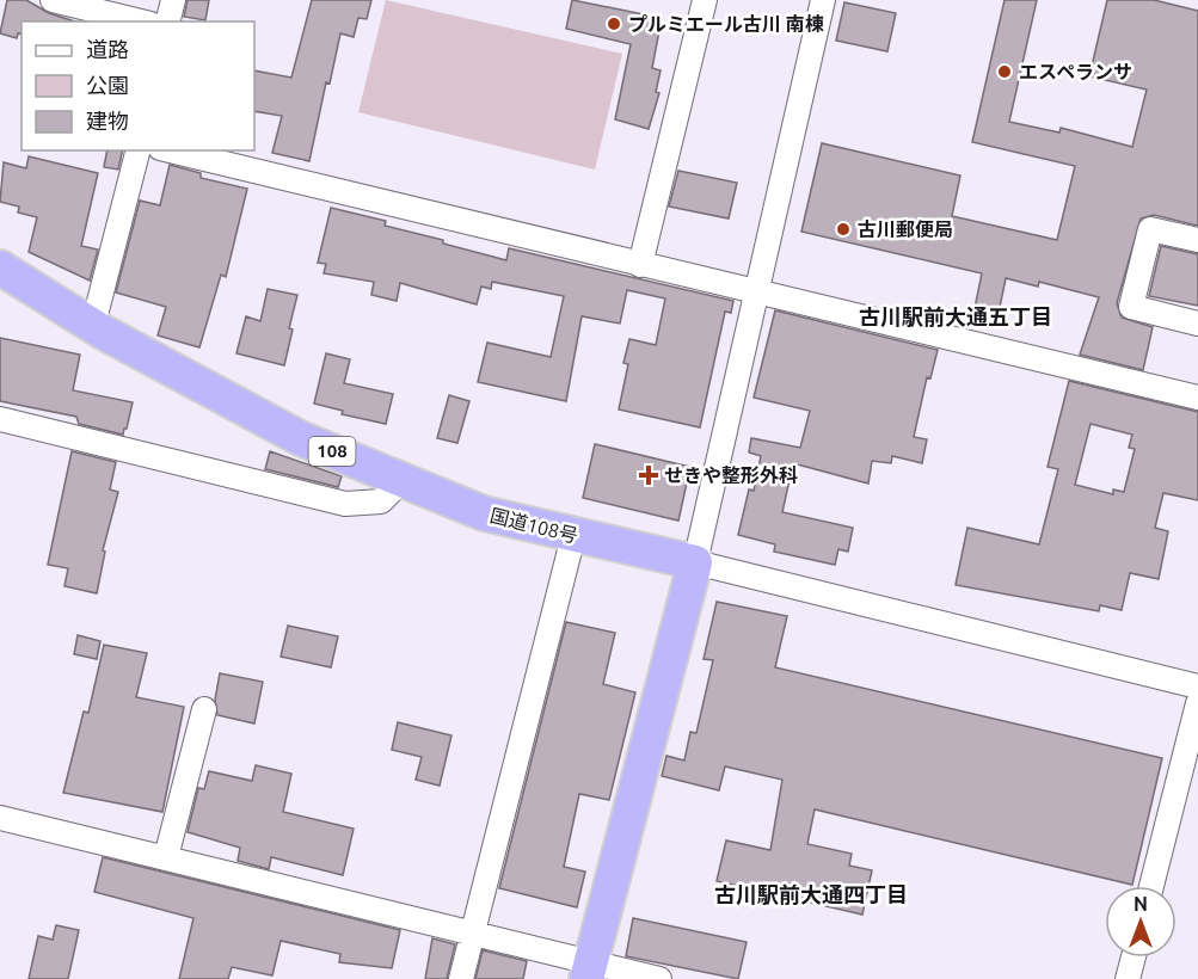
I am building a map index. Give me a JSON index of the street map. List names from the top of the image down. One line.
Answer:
{"streets":{"highway":["108","国道108号"]},"districts":["古川駅前大通五丁目","古川駅前大通四丁目"],"places":{"other":["プルミエール古川 南棟","エスペランサ","古川郵便局"],"health":["せきや整形外科"]},"legend":["道路","公園","建物"],"north":"top"}
